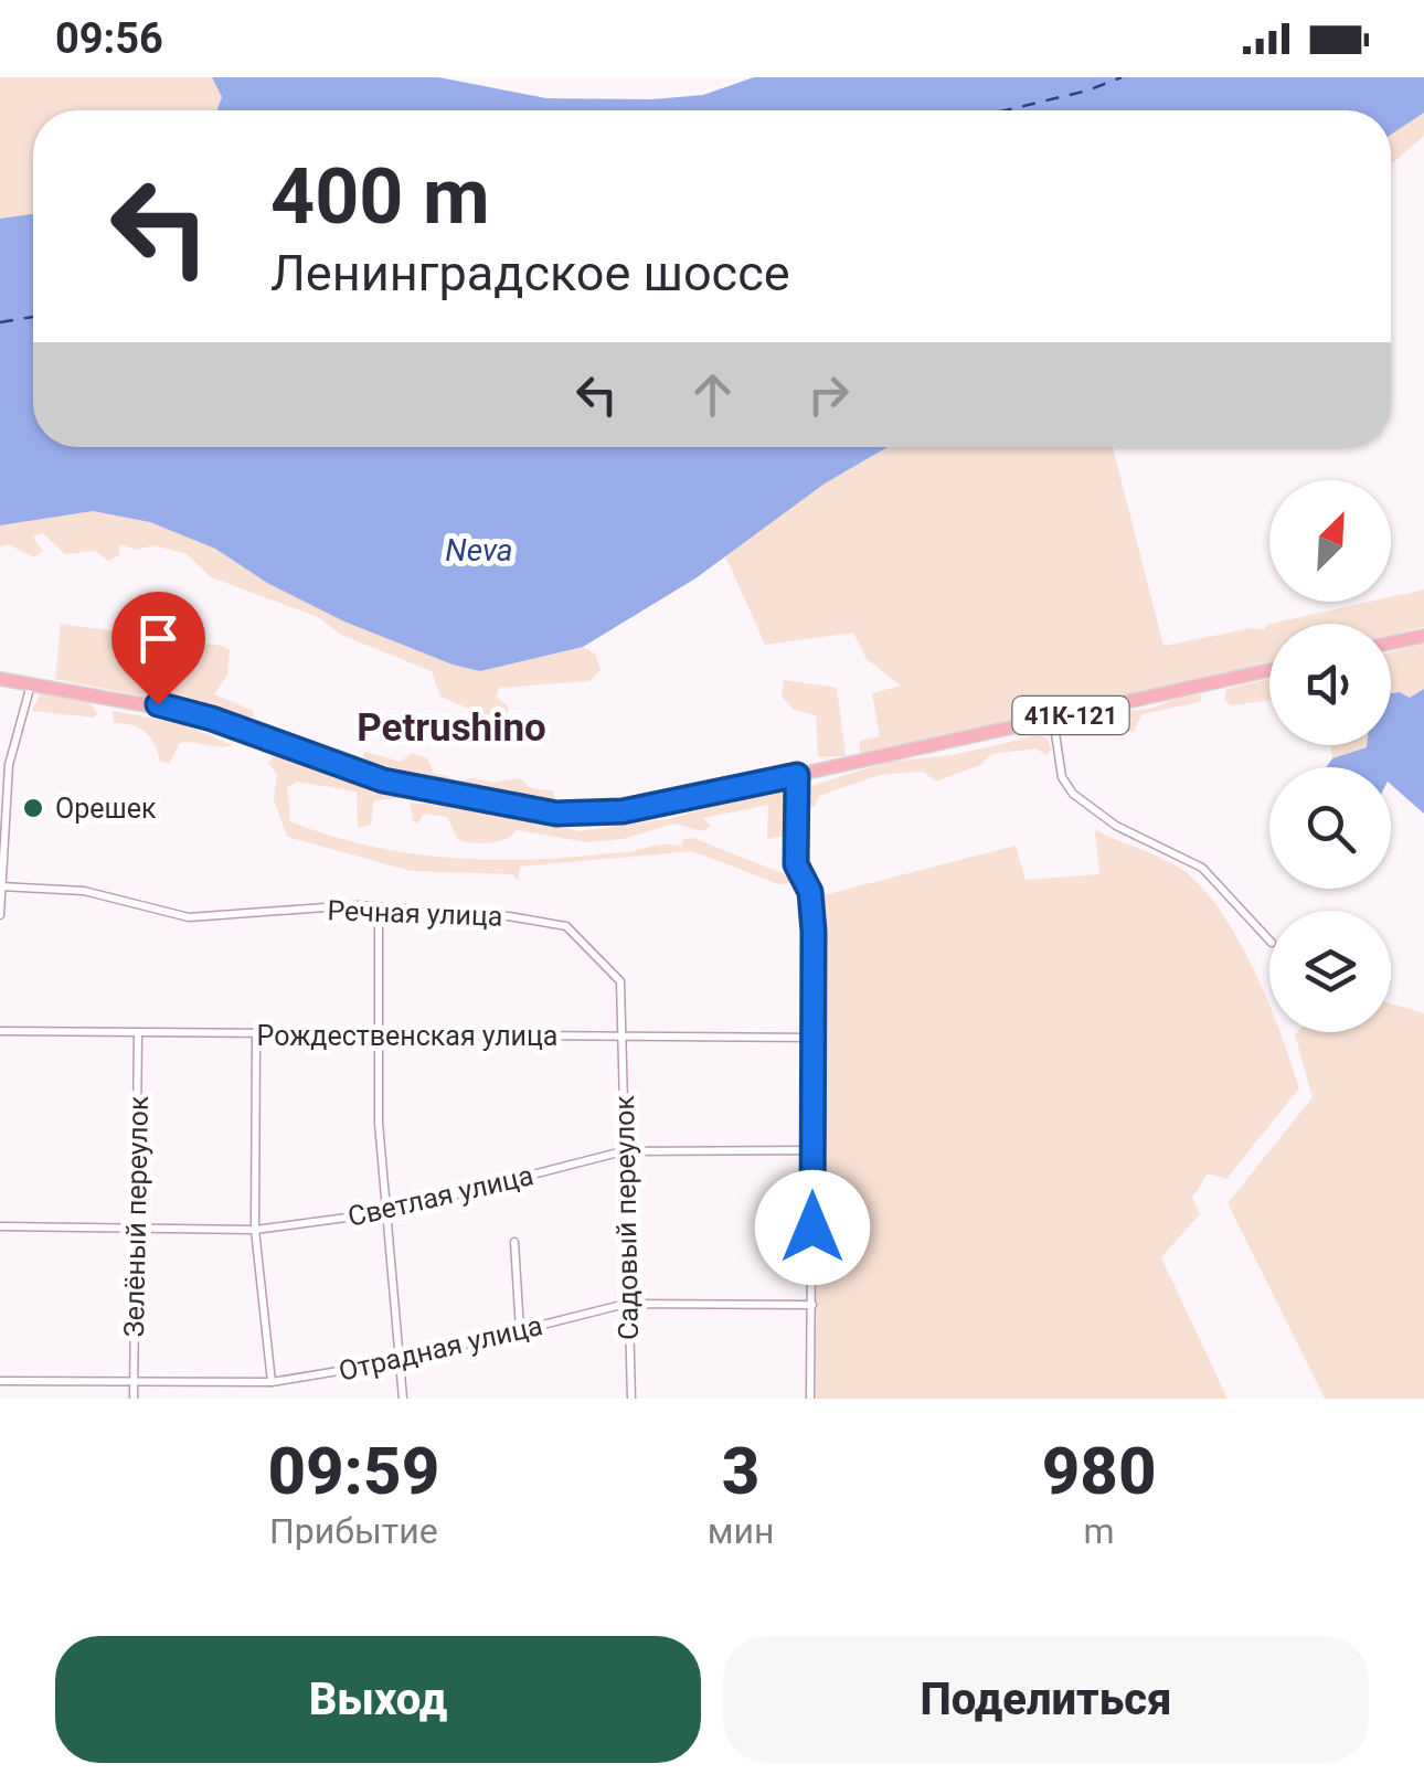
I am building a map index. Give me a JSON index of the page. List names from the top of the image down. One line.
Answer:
{"streets":{"main road":["41К-121"],"street":["Речная улица","Рождественская улица","Светлая улица","Зелёный переулок","Садовый переулок","Отрадная улица"]},"crossings":[["Речная улица","Рождественская улица"],["Речная улица","Садовый переулок"],["Рождественская улица","Зелёный переулок"],["Рождественская улица","Садовый переулок"],["Светлая улица","Зелёный переулок"],["Светлая улица","Садовый переулок"],["Зелёный переулок","Отрадная улица"],["Садовый переулок","Отрадная улица"]],"districts":["Petrushino"],"water":["Neva"],"places":["Орешек"],"north":"top right","page":{"status":"09:56","turn":["400 m","Ленинградское шоссе"],"eta":["09:59","Прибытие","3","мин","980","m"],"buttons":["Выход","Поделиться"]}}
